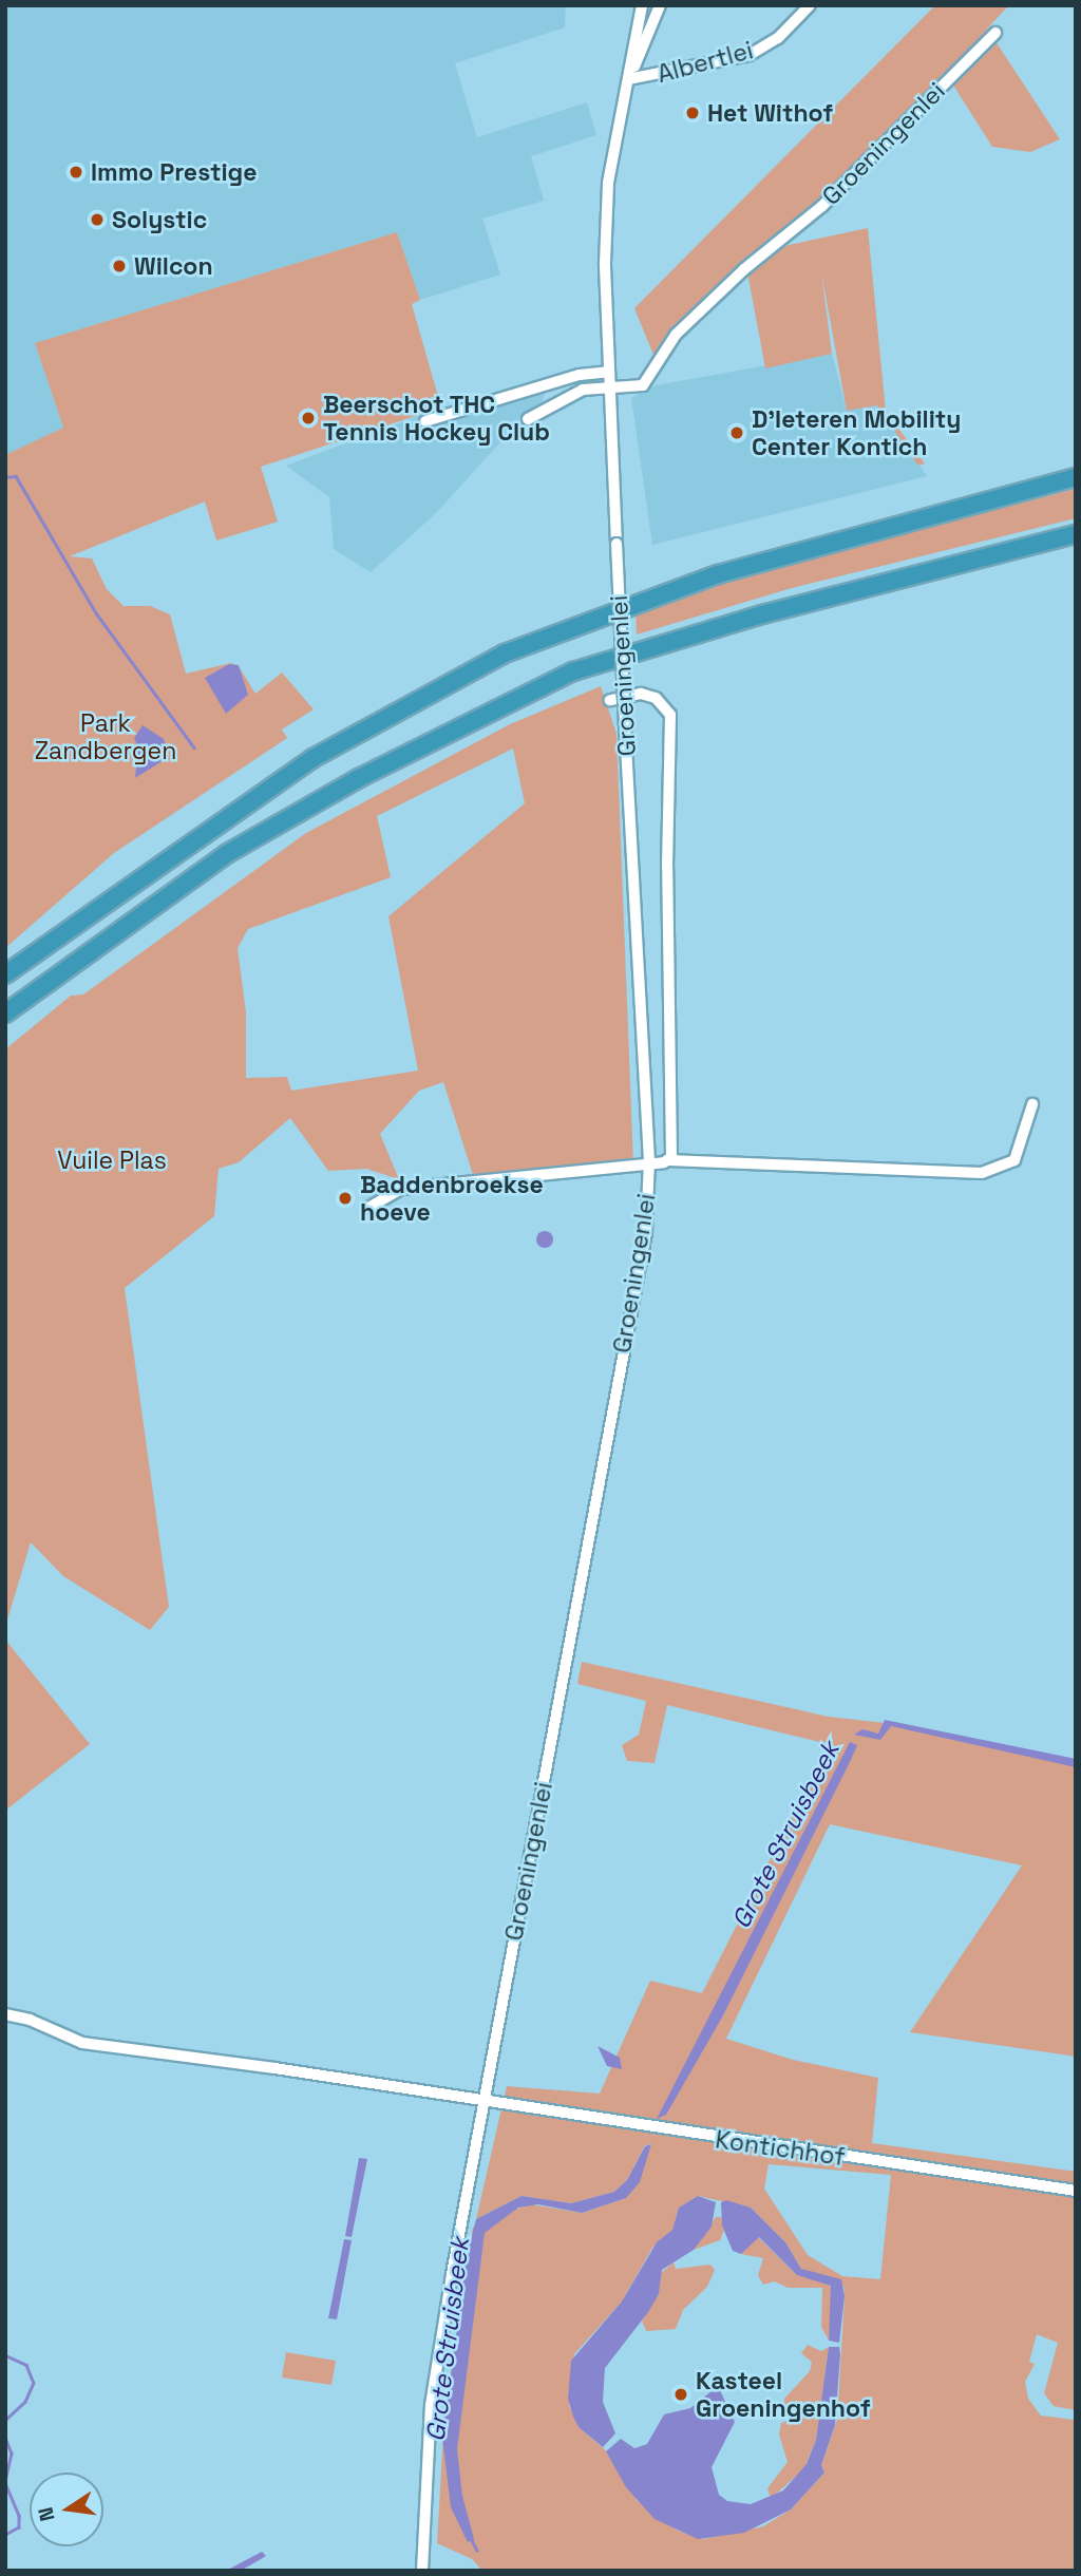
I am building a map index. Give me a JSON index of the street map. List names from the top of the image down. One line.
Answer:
{"streets":{"street":["Albertlei","Groeningenlei","Kontichhof"]},"crossings":[["Albertlei","Groeningenlei"],["Groeningenlei","Kontichhof"]],"water":["Grote Struisbeek"],"parks":["Park Zandbergen","Vuile Plas"],"places":["Het Withof","Immo Prestige","Solystic","Wilcon","Beerschot THC Tennis Hockey Club","D’Ieteren Mobility Center Kontich","Baddenbroekse hoeve","Kasteel Groeningenhof"],"north":"left"}
